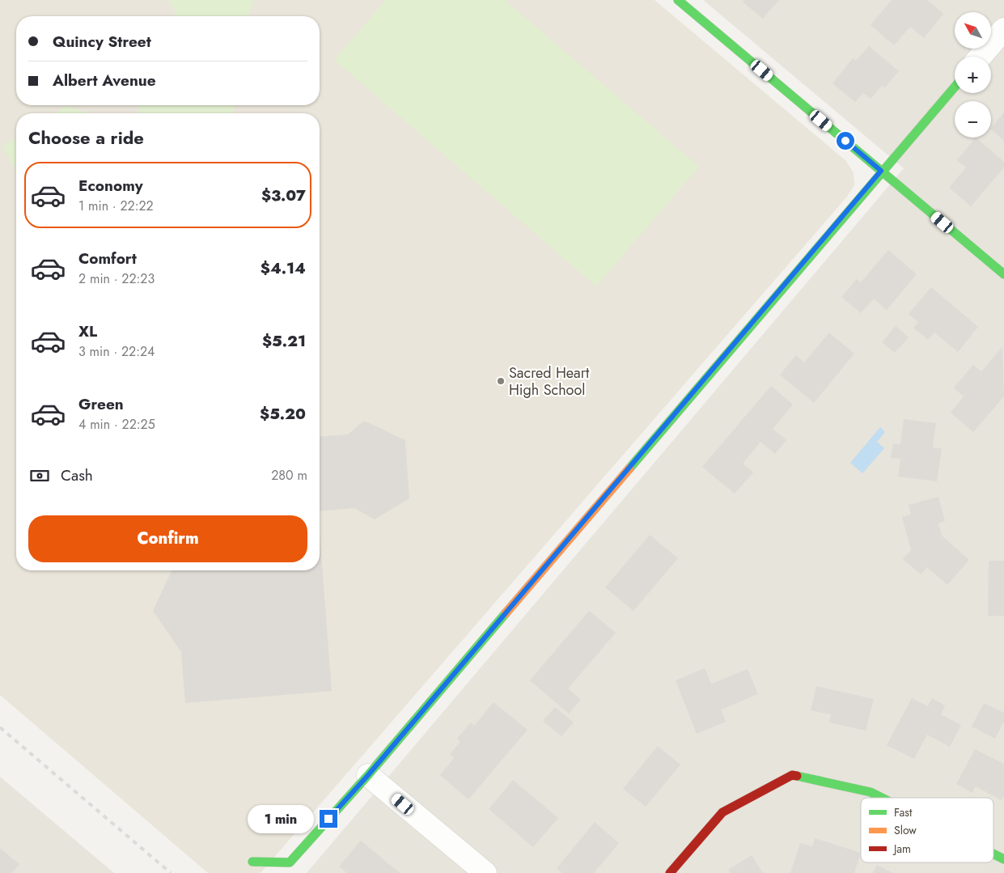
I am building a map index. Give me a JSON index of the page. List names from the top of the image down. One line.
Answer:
{"places":["Sacred Heart High School"],"legend":["Fast","Slow","Jam"],"north":"top left","page":{"map_buttons":["+","−"],"banner":["Quincy Street","Albert Avenue"],"heading":"Choose a ride","list":[{"name":"Economy","note":"1 min · 22:22","value":"$3.07"},{"name":"Comfort","note":"2 min · 22:23","value":"$4.14"},{"name":"XL","note":"3 min · 22:24","value":"$5.21"},{"name":"Green","note":"4 min · 22:25","value":"$5.20"}],"pay":["Cash","280 m"],"buttons":"Confirm","bubble":"1 min"}}
